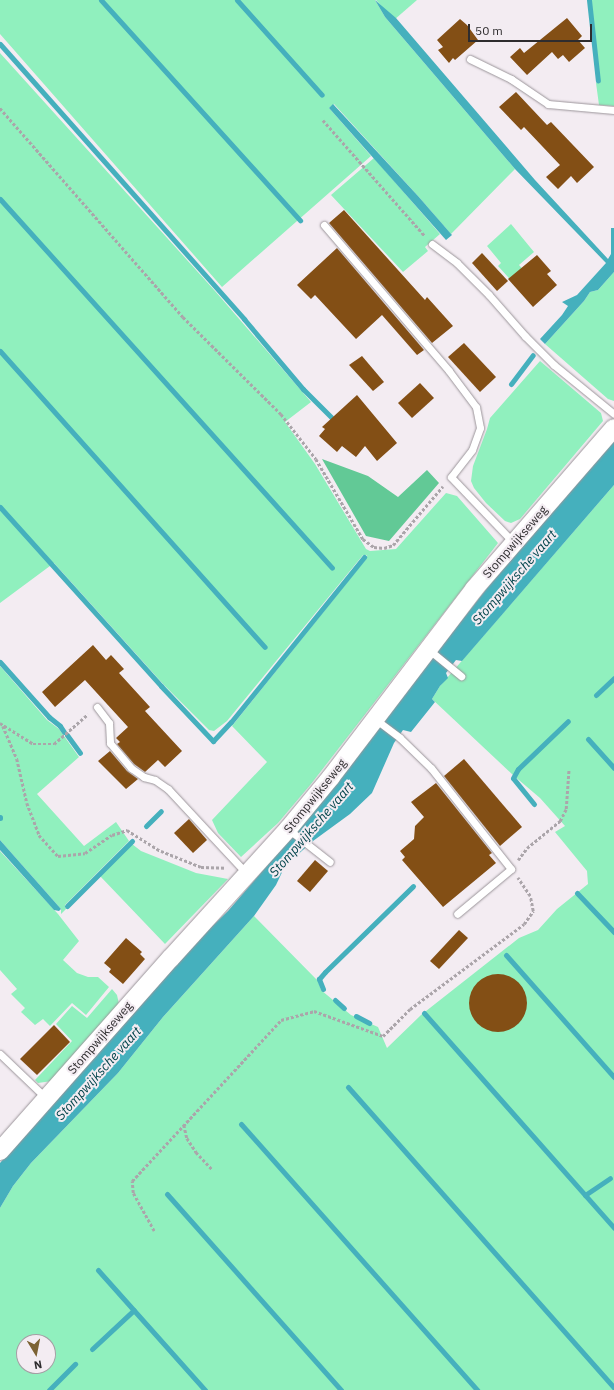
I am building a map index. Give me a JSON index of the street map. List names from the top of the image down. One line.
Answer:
{"streets":{"street":["Stompwijkseweg"]},"water":["Stompwijksche vaart"],"scale_bar":"50 m","north":"bottom"}
